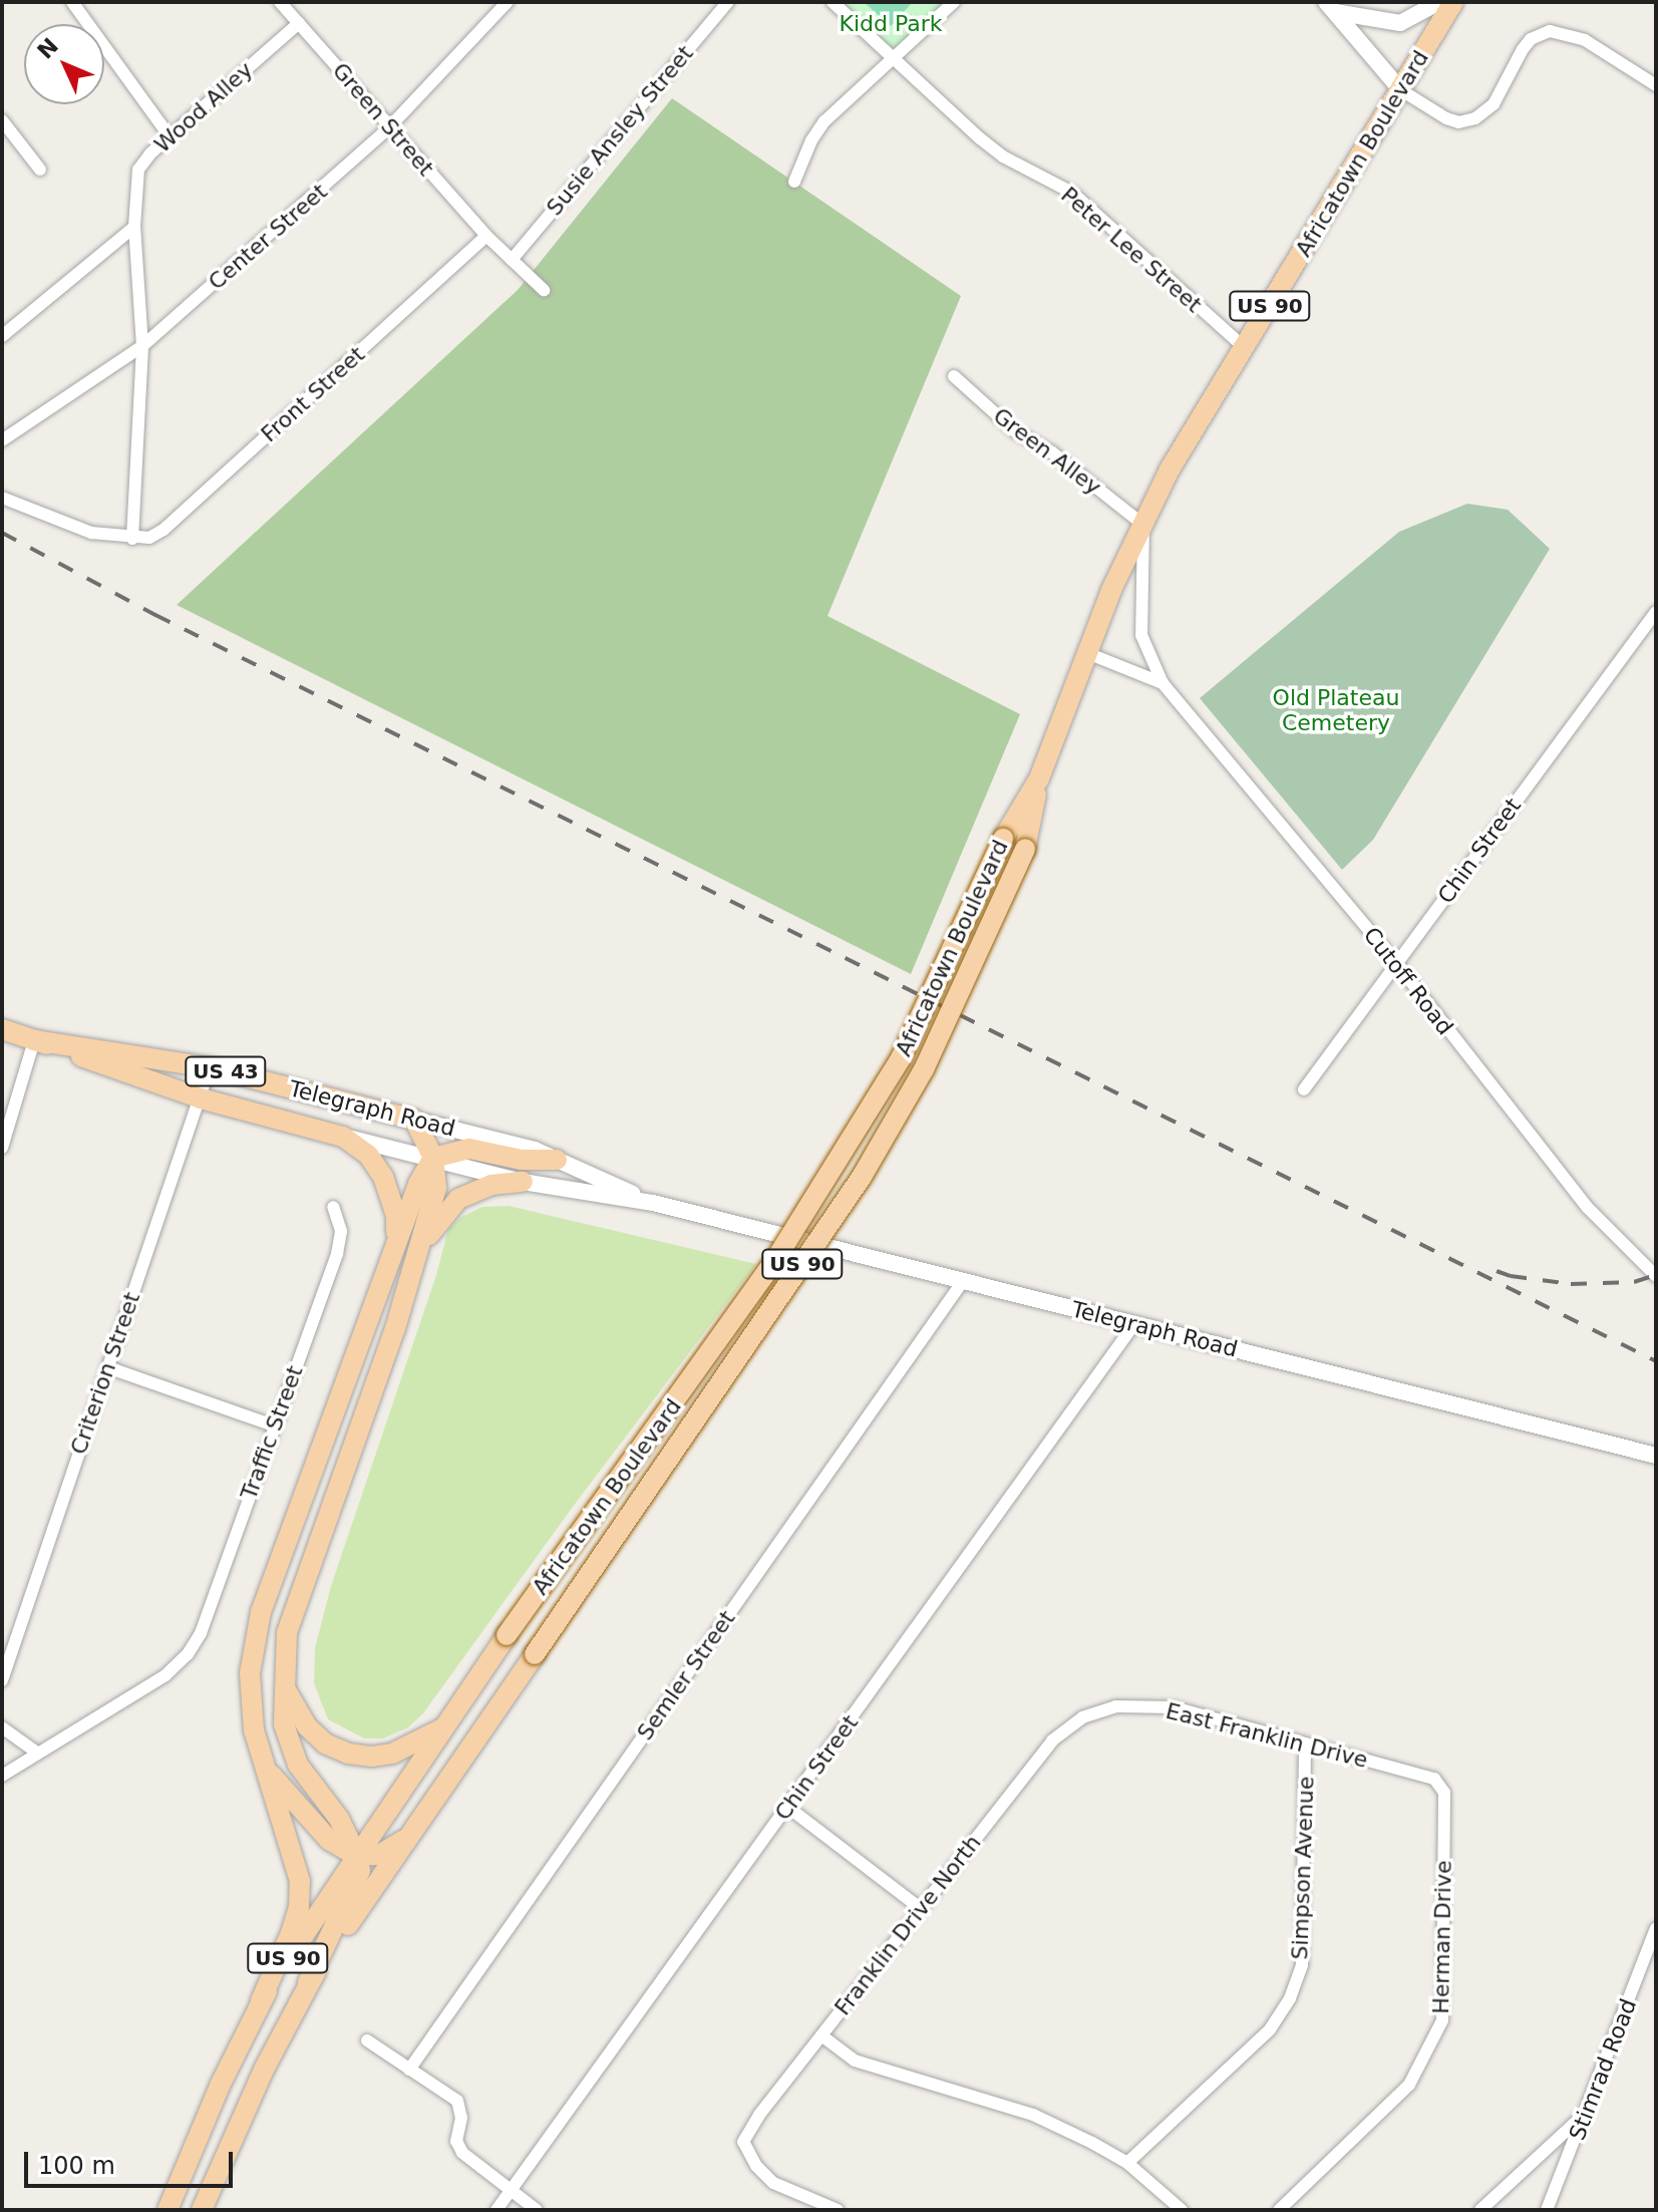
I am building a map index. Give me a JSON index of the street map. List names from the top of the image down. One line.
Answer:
{"streets":{"main road":["Africatown Boulevard","US 90","US 43","Telegraph Road"],"street":["Wood Alley","Green Street","Susie Ansley Street","Center Street","Peter Lee Street","Front Street","Green Alley","Chin Street","Cutoff Road","Criterion Street","Traffic Street","Semler Street","East Franklin Drive","Simpson Avenue","Franklin Drive North","Herman Drive","Stimrad Road"]},"crossings":[["Wood Alley","Green Street"],["Wood Alley","Center Street"],["Wood Alley","Front Street"],["Green Street","Susie Ansley Street"],["Green Street","Center Street"],["Green Street","Front Street"],["Africatown Boulevard","Peter Lee Street"],["Africatown Boulevard","Green Alley"],["Africatown Boulevard","Cutoff Road"],["Green Alley","Cutoff Road"],["Chin Street","Cutoff Road"],["Chin Street","Telegraph Road"],["Telegraph Road","Criterion Street"],["Telegraph Road","Semler Street"],["East Franklin Drive","Simpson Avenue"],["East Franklin Drive","Franklin Drive North"],["East Franklin Drive","Herman Drive"]],"parks":["Kidd Park","Old Plateau Cemetery"],"scale_bar":"100 m","north":"top left"}
